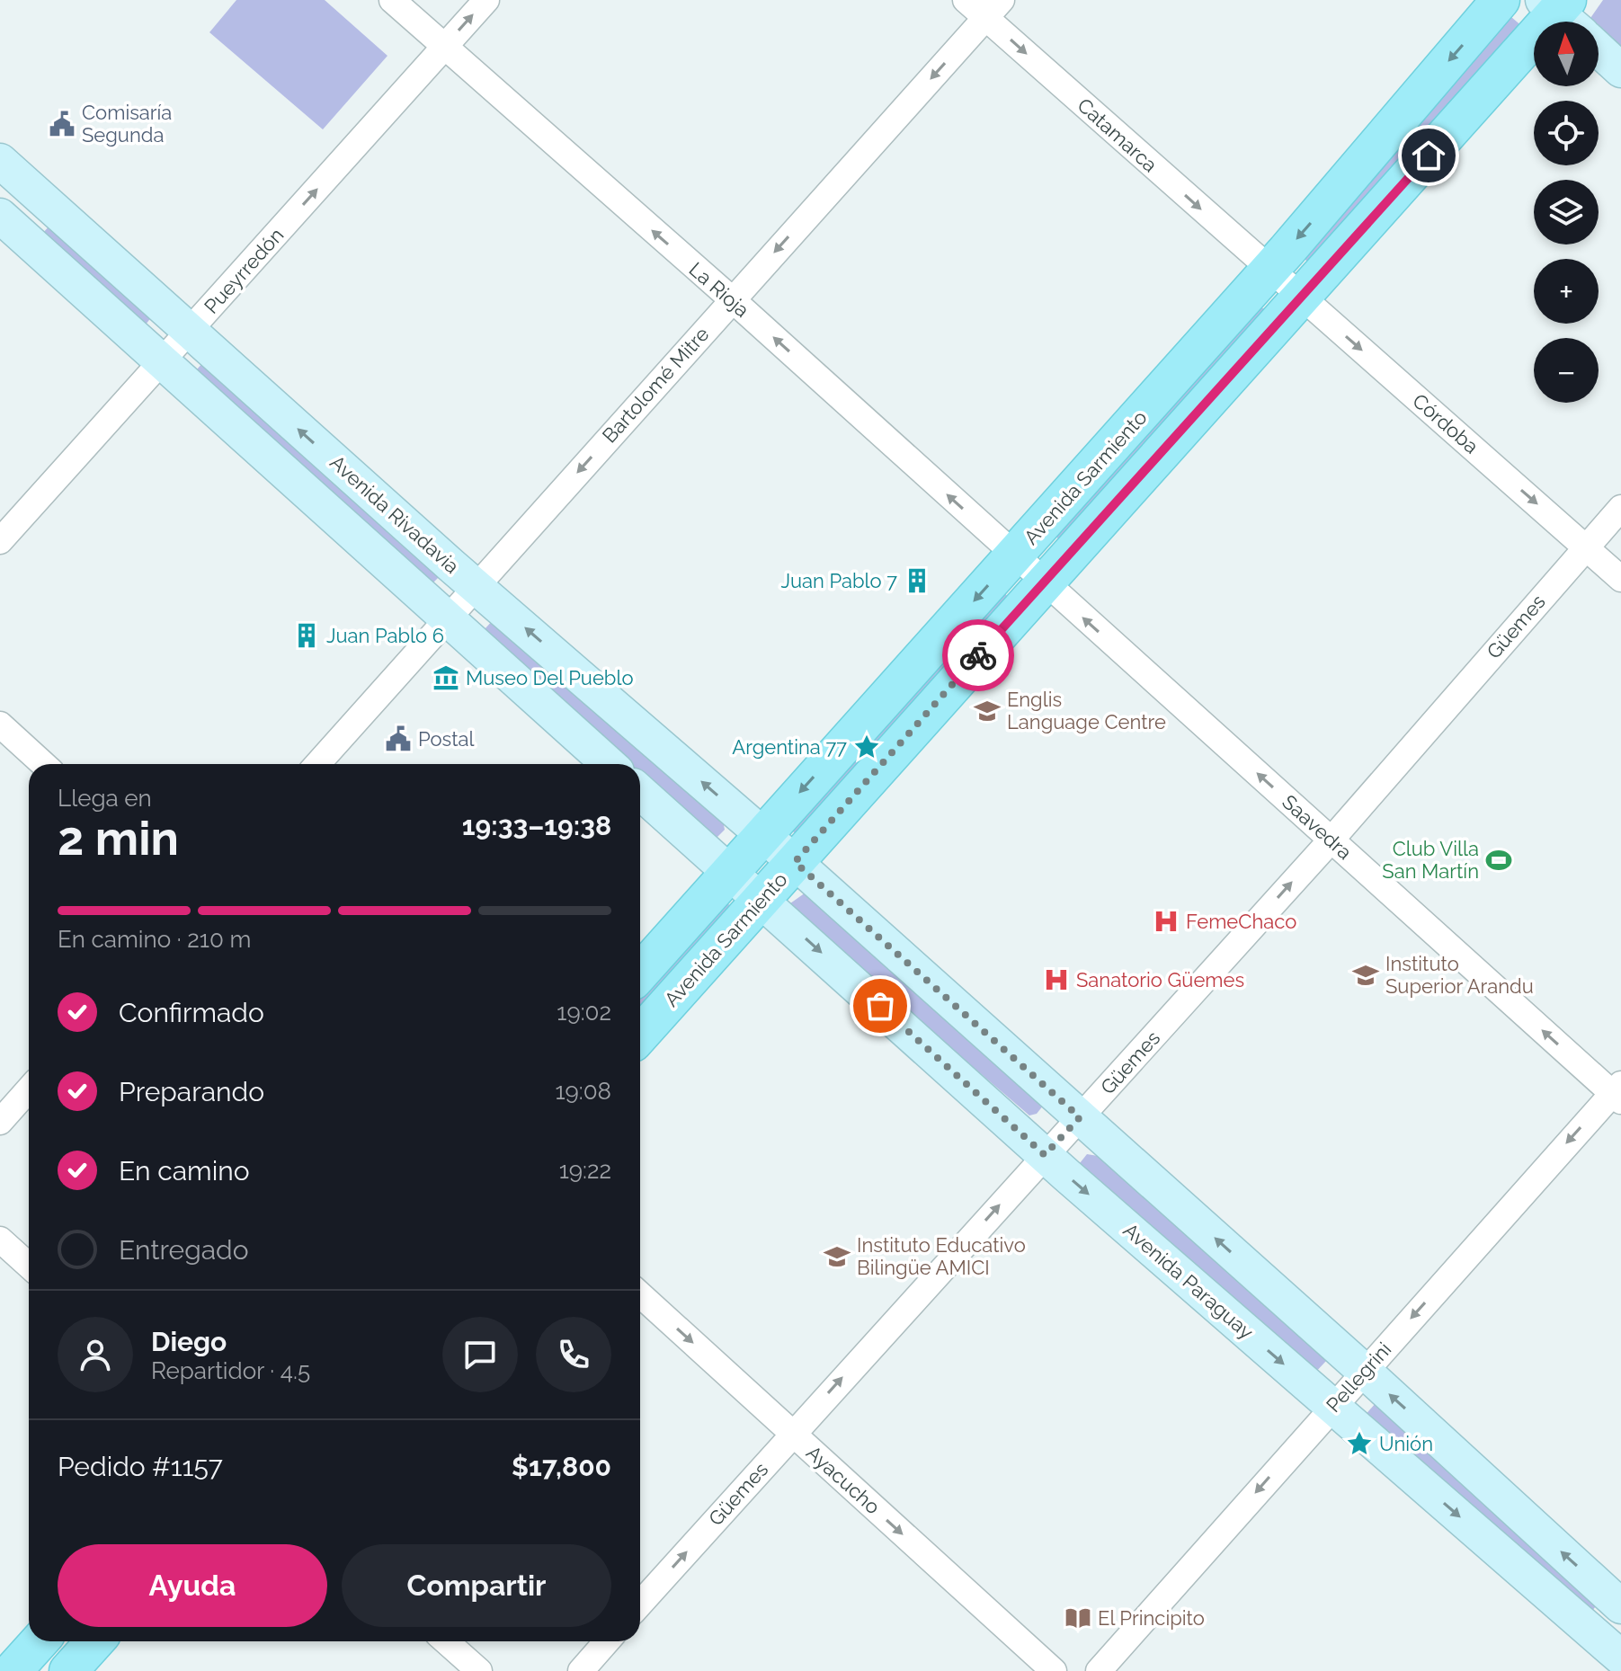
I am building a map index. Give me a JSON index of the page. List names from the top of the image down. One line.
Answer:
{"streets":{"main road":["Avenida Sarmiento","Avenida Rivadavia","Avenida Paraguay"],"street":["Catamarca","Pueyrredón","La Rioja","Bartolomé Mitre","Córdoba","Güemes","Saavedra","Pellegrini","Ayacucho"]},"crossings":[["Catamarca","Bartolomé Mitre"],["Catamarca","Córdoba"],["Catamarca","Avenida Sarmiento"],["Pueyrredón","La Rioja"],["Pueyrredón","Avenida Rivadavia"],["La Rioja","Bartolomé Mitre"],["La Rioja","Avenida Sarmiento"],["La Rioja","Saavedra"],["Bartolomé Mitre","Avenida Rivadavia"],["Córdoba","Avenida Sarmiento"],["Córdoba","Güemes"],["Avenida Sarmiento","Avenida Rivadavia"],["Avenida Sarmiento","Saavedra"],["Avenida Sarmiento","Avenida Paraguay"],["Güemes","Saavedra"],["Güemes","Avenida Paraguay"],["Güemes","Ayacucho"],["Saavedra","Pellegrini"],["Avenida Paraguay","Pellegrini"]],"one_way":["Catamarca","Pueyrredón","La Rioja","Bartolomé Mitre","Córdoba","Güemes","Saavedra","Pellegrini","Ayacucho"],"places":{"public building":["Comisaría Segunda","Postal"],"building":["Juan Pablo 7","Juan Pablo 6"],"museum":["Museo Del Pueblo"],"school or university":["Englis Language Centre","Instituto Superior Arandu","Instituto Educativo Bilingüe AMICI"],"place":["Argentina 77","Unión"],"sports":["Club Villa San Martín"],"hospital":["FemeChaco","Sanatorio Güemes"],"library":["El Principito"]},"north":"top","page":{"map_buttons":["+","−"],"heading":["2 min","Llega en","19:33–19:38"],"panel":["Diego","Repartidor · 4.5","Pedido #1157","$17,800"],"bar":"En camino · 210 m","list":[["Confirmado","19:02"],["Preparando","19:08"],["En camino","19:22"],"Entregado"],"buttons":["Ayuda","Compartir"]}}
